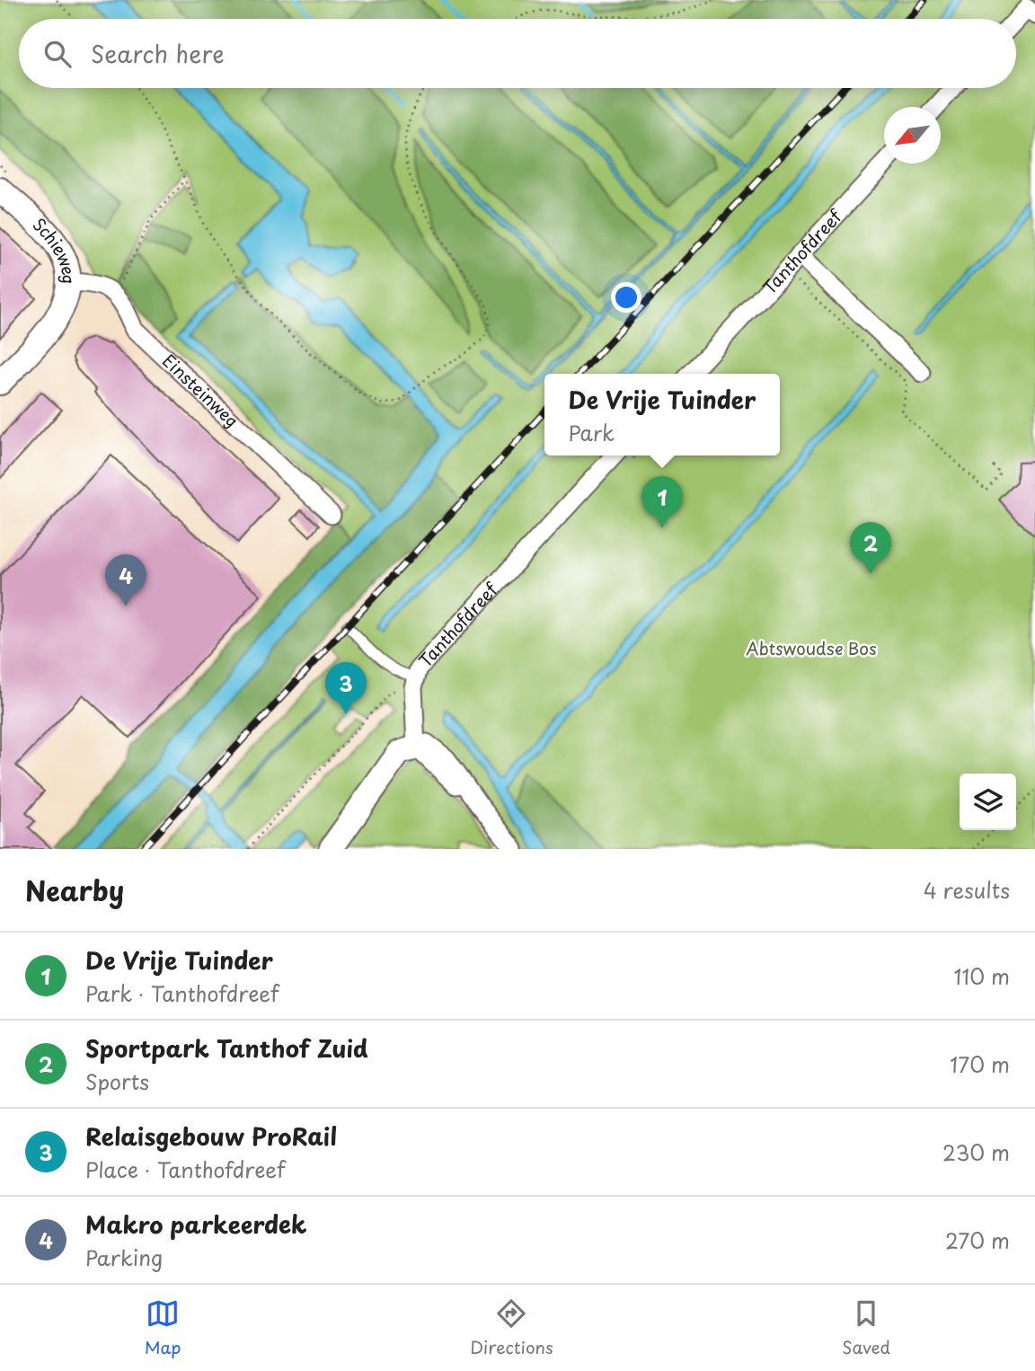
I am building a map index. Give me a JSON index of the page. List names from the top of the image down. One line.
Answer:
{"streets":{"street":["Tanthofdreef","Schieweg","Einsteinweg"]},"parks":["Abtswoudse Bos"],"north":"bottom left","page":{"search":"Search here","popup":["De Vrije Tuinder","Park"],"pins":["1","2","4","3"],"heading":["Nearby","4 results"],"list":[{"mark":"1","name":"De Vrije Tuinder","note":"Park · Tanthofdreef","value":"110 m"},{"mark":"2","name":"Sportpark Tanthof Zuid","note":"Sports","value":"170 m"},{"mark":"3","name":"Relaisgebouw ProRail","note":"Place · Tanthofdreef","value":"230 m"},{"mark":"4","name":"Makro parkeerdek","note":"Parking","value":"270 m"}],"nav":["Map","Directions","Saved"]}}
